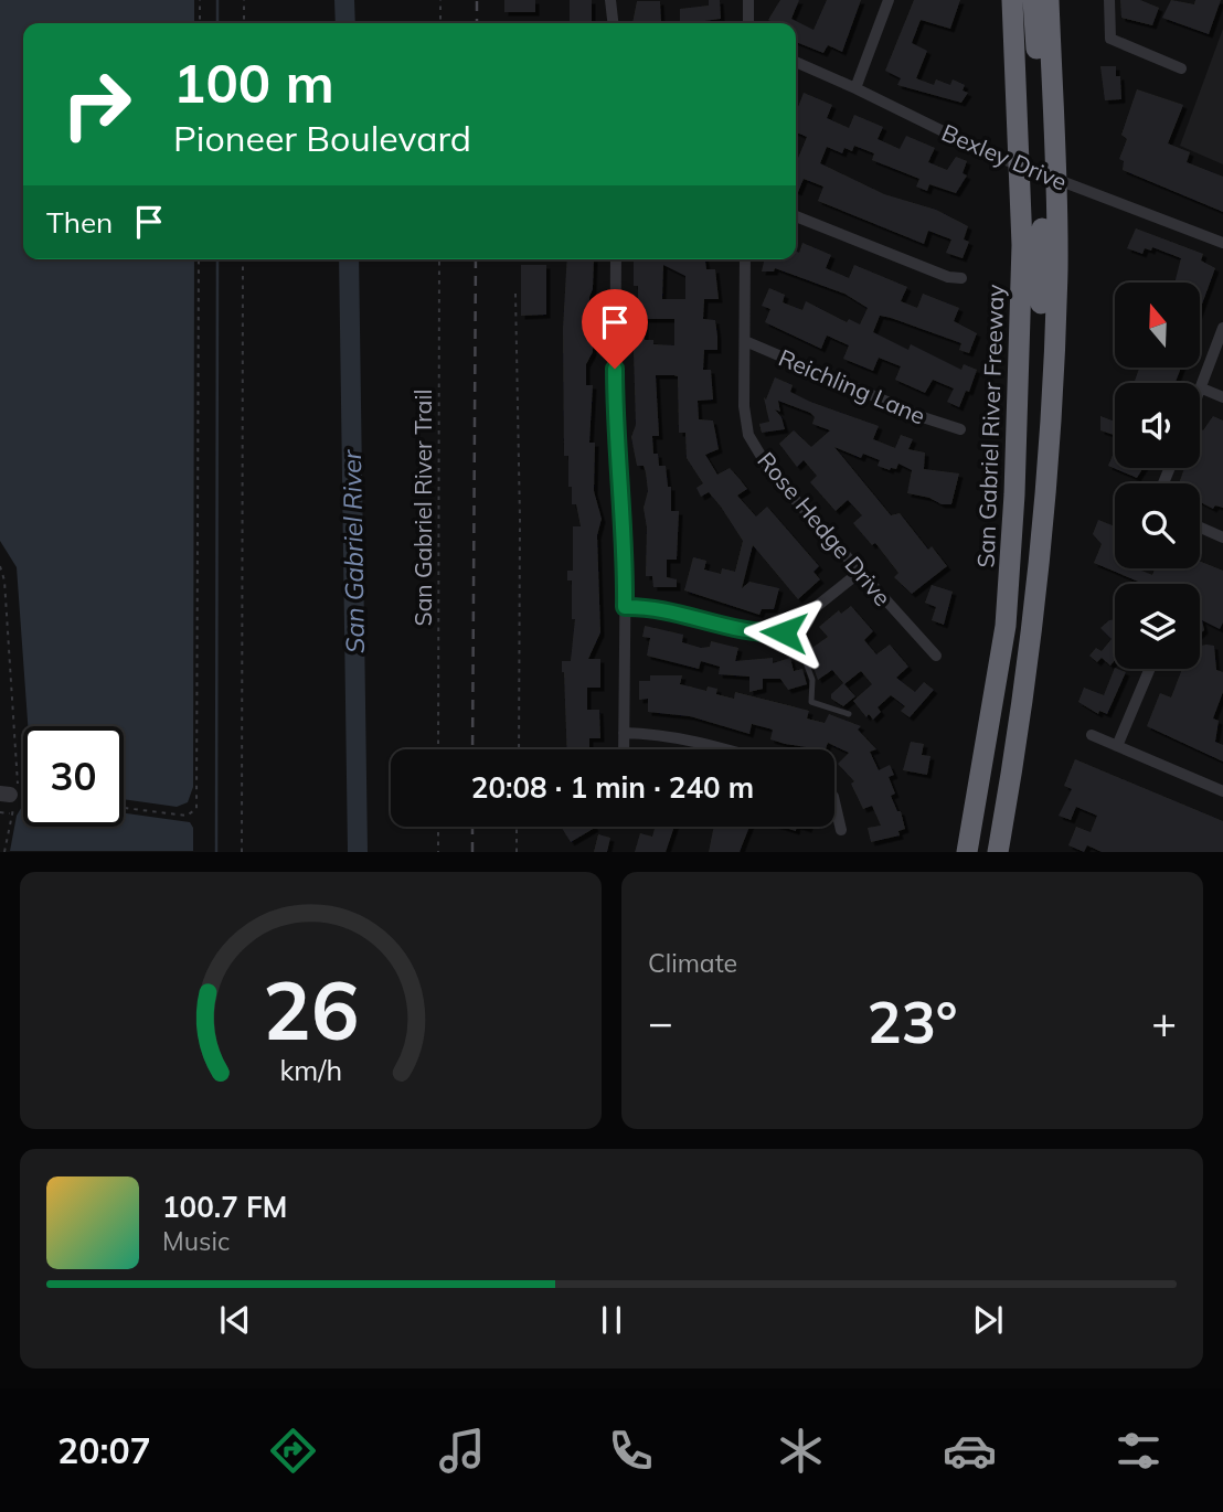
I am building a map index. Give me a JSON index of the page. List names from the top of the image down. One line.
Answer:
{"streets":{"highway":["San Gabriel River Freeway"],"street":["Bexley Drive","Reichling Lane","Rose Hedge Drive"],"path":["San Gabriel River Trail"]},"crossings":[["Reichling Lane","Rose Hedge Drive"]],"water":["San Gabriel River"],"north":"top","page":{"turn":["100 m","Pioneer Boulevard"],"then":"Then","limit":"30","trip":"20:08 · 1 min · 240 m","tile":"Climate","heat":["−","23°","+"],"song":["100.7 FM","Music"],"tabs":"20:07","gauge":["26","km/h"]}}
